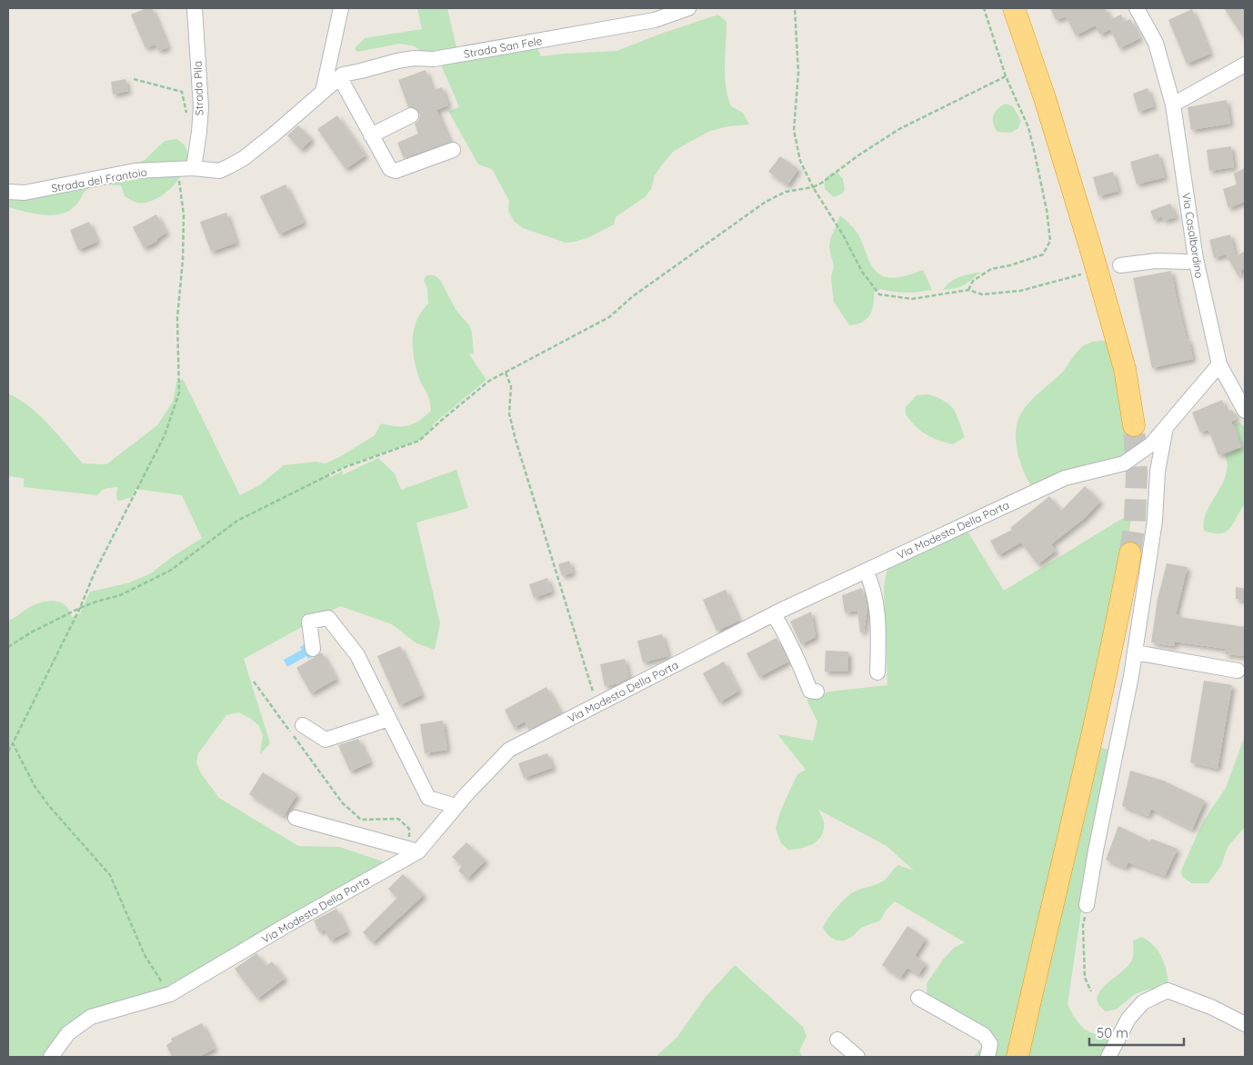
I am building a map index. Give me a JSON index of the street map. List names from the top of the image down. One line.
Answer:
{"streets":{"street":["Strada San Fele","Strada Pila","Strada del Frantoio","Via Casalbordino","Via Modesto Della Porta"]},"crossings":[["Strada San Fele","Strada del Frantoio"],["Strada Pila","Strada del Frantoio"],["Via Casalbordino","Via Modesto Della Porta"]],"scale_bar":"50 m"}
